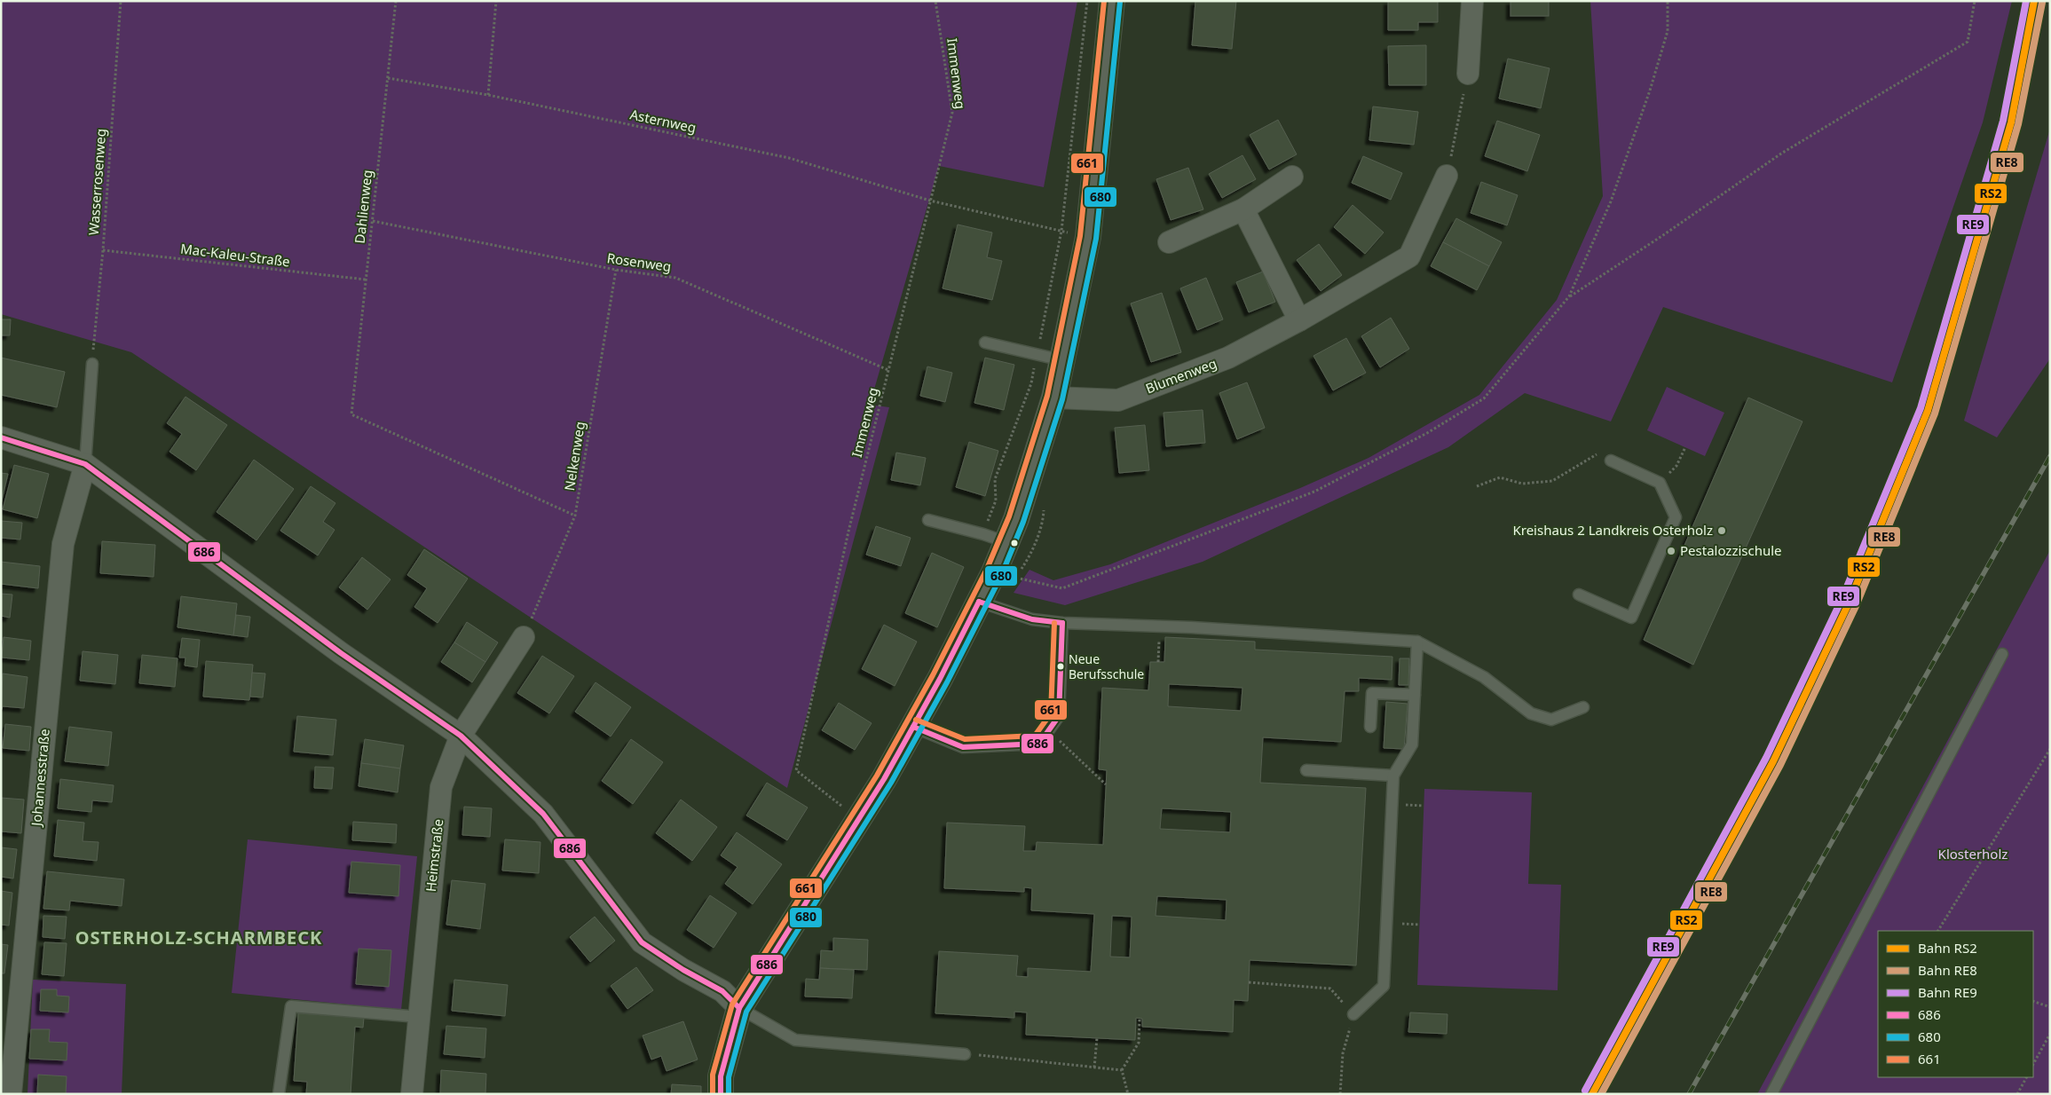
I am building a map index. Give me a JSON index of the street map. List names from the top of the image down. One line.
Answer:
{"streets":{"street":["Blumenweg","Johannesstraße","Heimstraße"],"path":["Immenweg","Asternweg","Wasserrosenweg","Dahlienweg","Mac-Kaleu-Straße","Rosenweg","Nelkenweg"]},"crossings":[["Immenweg","Asternweg"],["Immenweg","Rosenweg"],["Asternweg","Dahlienweg"],["Wasserrosenweg","Mac-Kaleu-Straße"],["Dahlienweg","Mac-Kaleu-Straße"],["Dahlienweg","Rosenweg"],["Dahlienweg","Nelkenweg"],["Rosenweg","Nelkenweg"],["Nelkenweg","Heimstraße"]],"districts":["OSTERHOLZ-SCHARMBECK"],"parks":["Klosterholz"],"places":["Kreishaus 2 Landkreis Osterholz","Pestalozzischule","Neue Berufsschule"],"lines":["rail line RS2","rail line RE9","transit line 661","transit line 680","rail line RE8","transit line 686"],"legend":["Bahn RS2","Bahn RE8","Bahn RE9","686","680","661"]}
